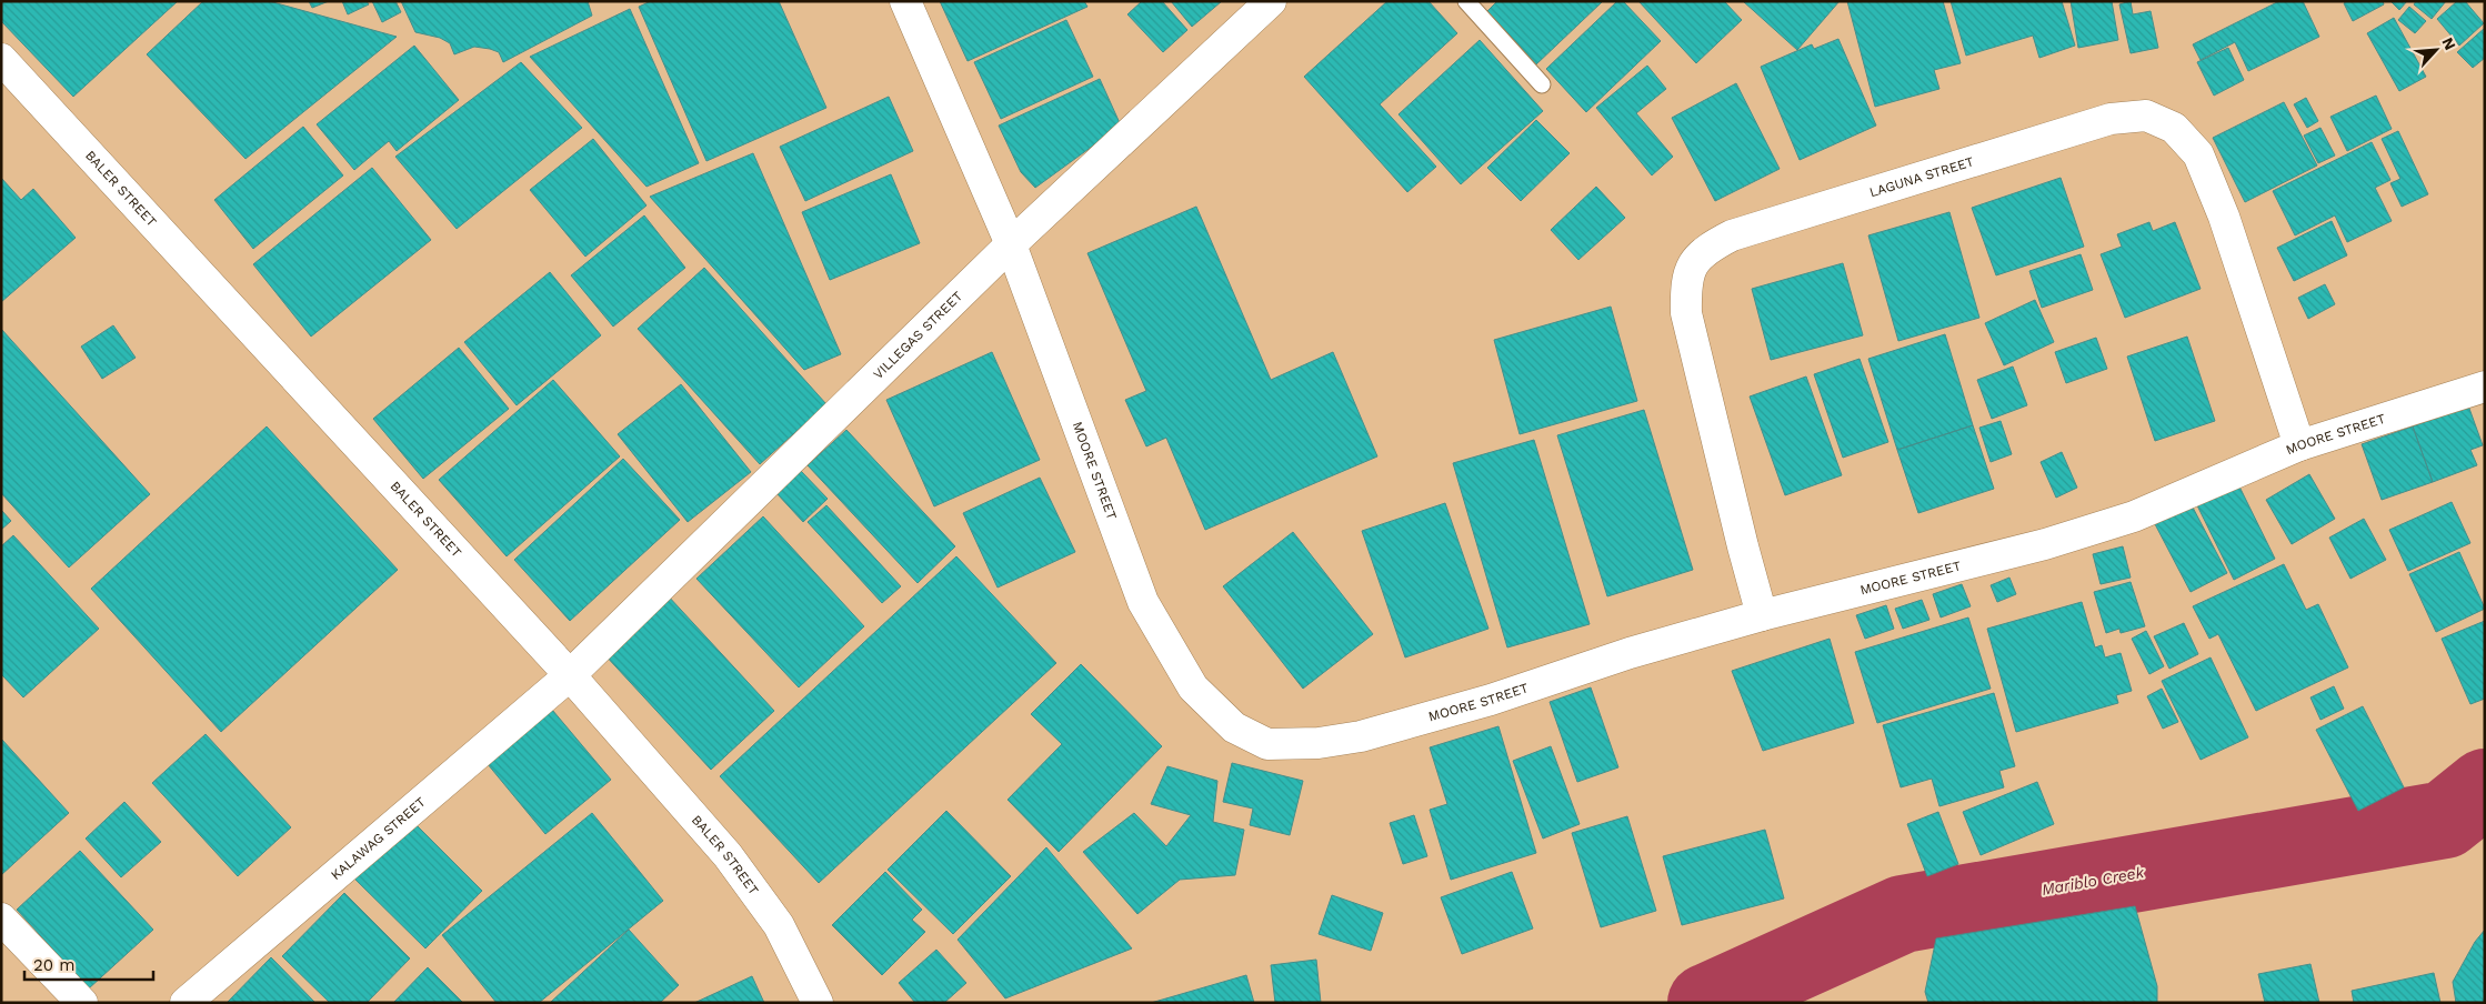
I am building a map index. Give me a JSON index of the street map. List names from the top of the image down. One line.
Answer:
{"streets":{"street":["LAGUNA STREET","BALER STREET","VILLEGAS STREET","MOORE STREET","KALAWAG STREET"]},"crossings":[["LAGUNA STREET","MOORE STREET"],["BALER STREET","VILLEGAS STREET"],["BALER STREET","KALAWAG STREET"],["VILLEGAS STREET","MOORE STREET"],["VILLEGAS STREET","KALAWAG STREET"]],"water":["Mariblo Creek"],"scale_bar":"20 m","north":"top right"}
